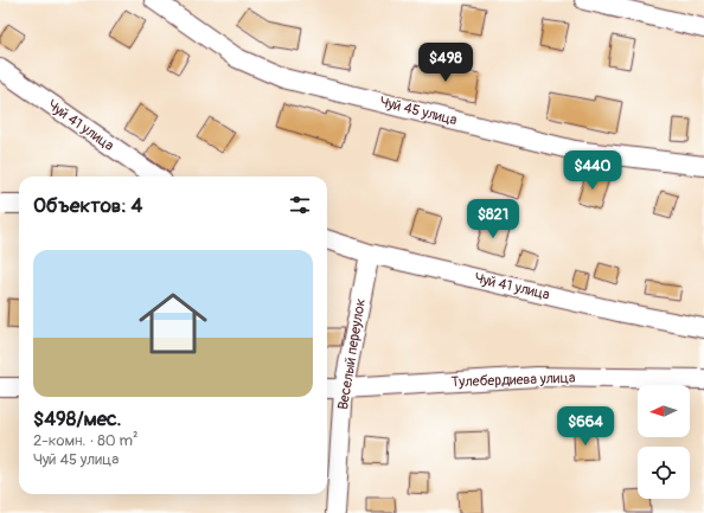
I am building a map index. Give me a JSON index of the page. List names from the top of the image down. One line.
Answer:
{"streets":{"street":["Чуй 45 улица","Чуй 41 улица","Веселый переулок","Тулебердиева улица"]},"crossings":[["Чуй 41 улица","Веселый переулок"],["Веселый переулок","Тулебердиева улица"]],"north":"left","page":{"price":["$498","$440","$821","$664"],"heading":"Объектов: 4","list":[{"name":"$498/мес.","note":"2-комн. · 80 m² · Чуй 45 улица"}]}}
